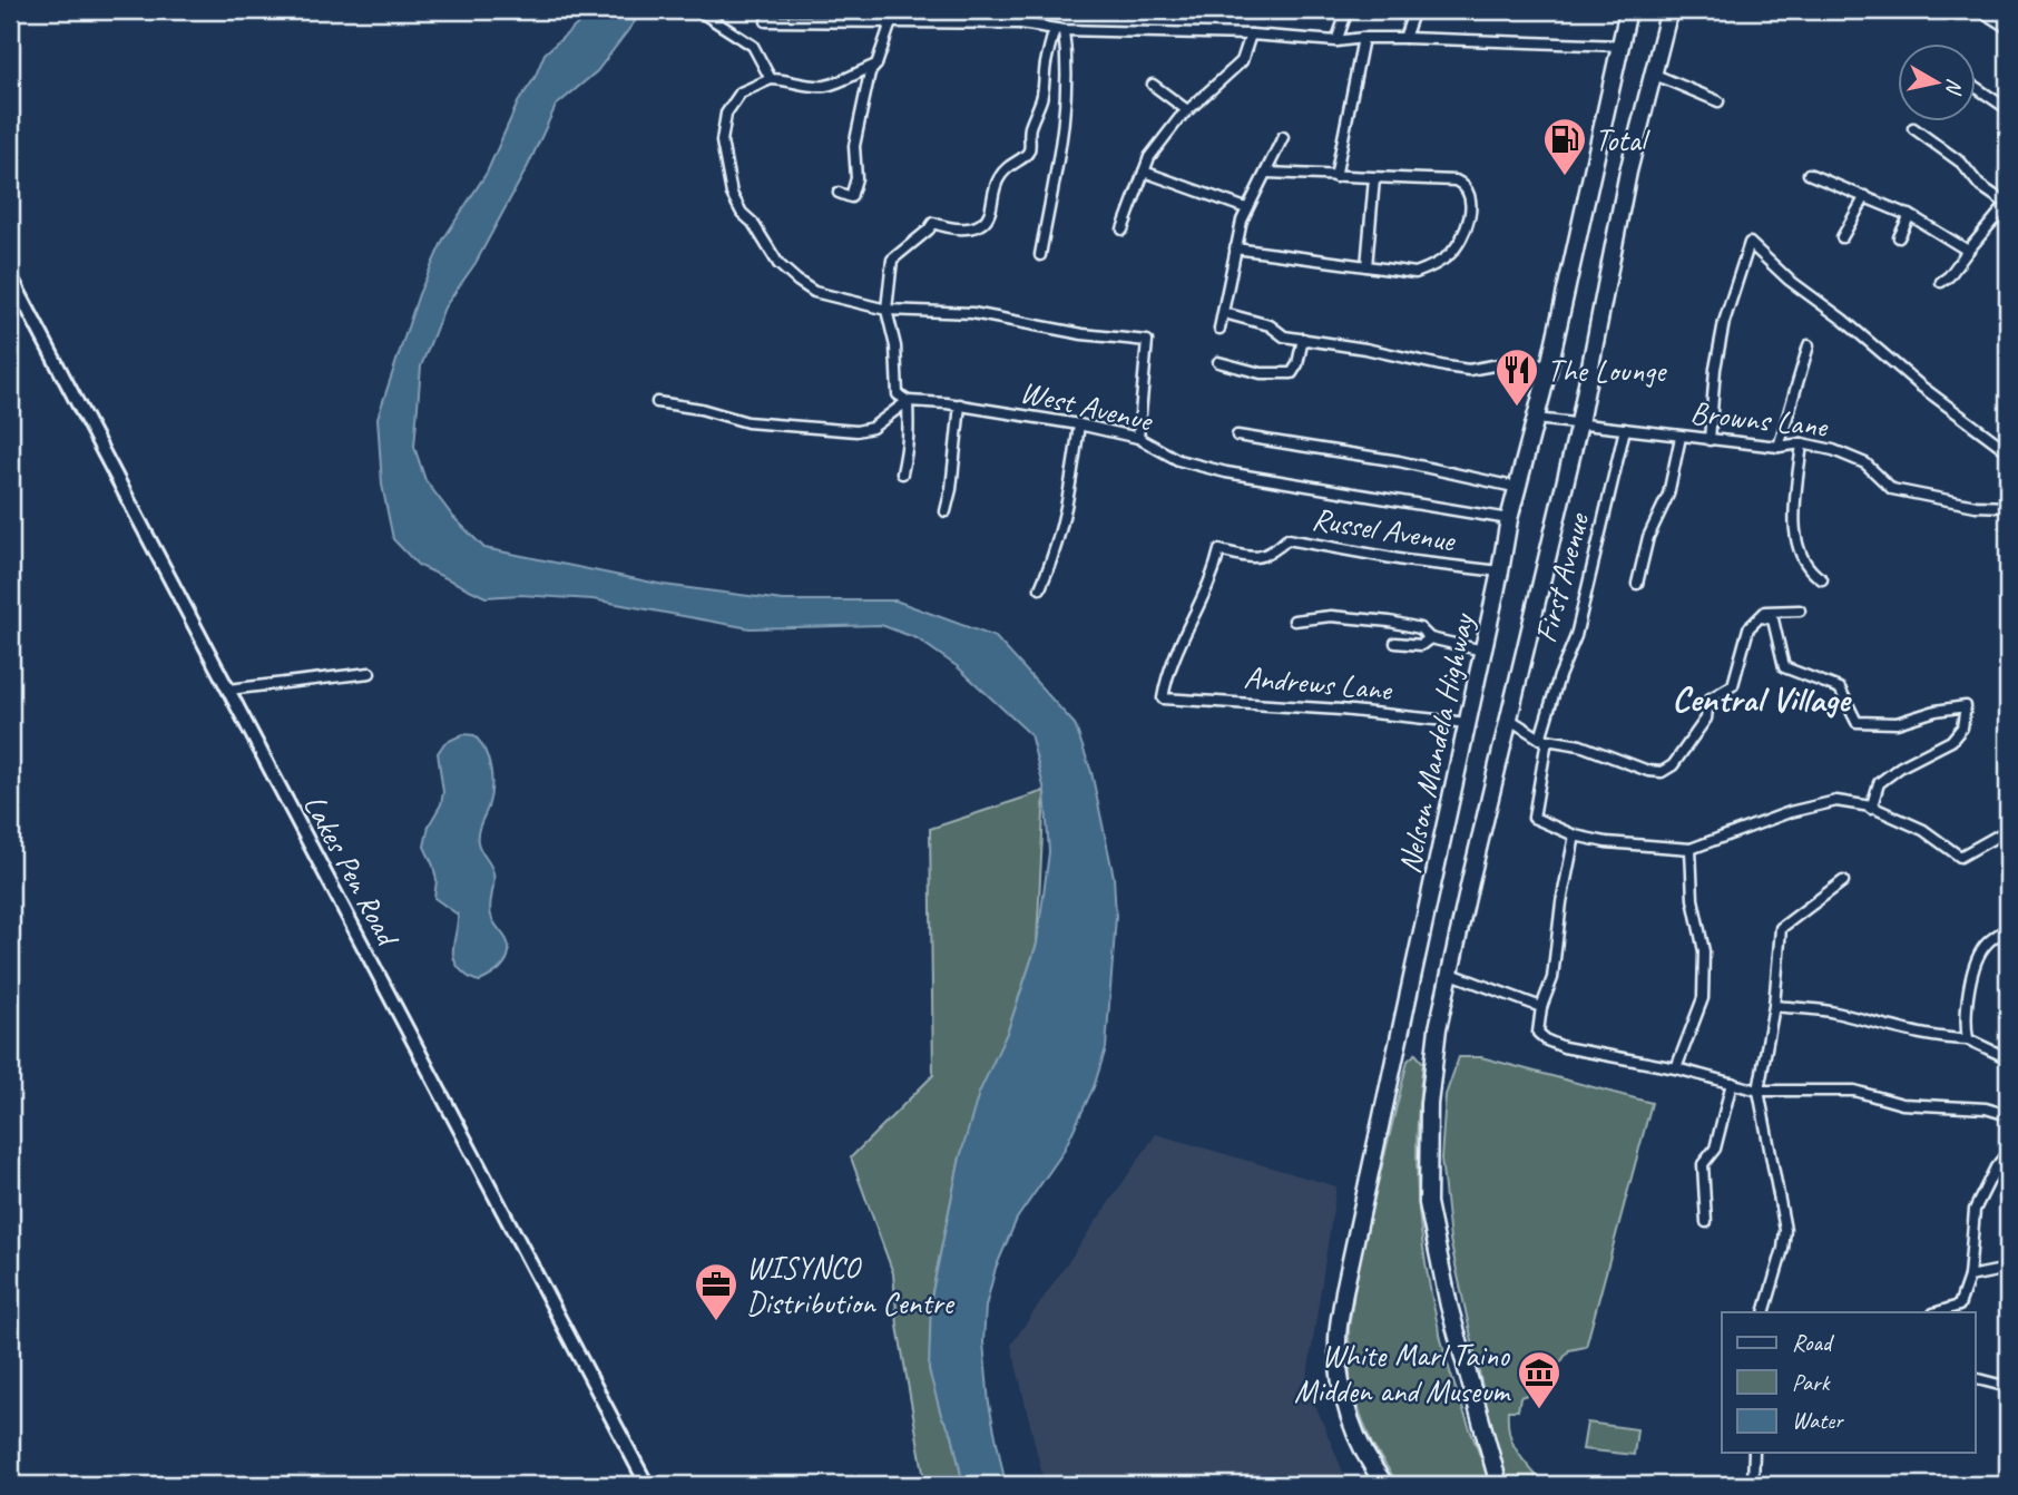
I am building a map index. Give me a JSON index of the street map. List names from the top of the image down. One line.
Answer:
{"streets":{"highway":["Nelson Mandela Highway"],"street":["West Avenue","Browns Lane","Russel Avenue","First Avenue","Andrews Lane","Lakes Pen Road"]},"crossings":[["West Avenue","Nelson Mandela Highway"],["Browns Lane","First Avenue"],["Browns Lane","Nelson Mandela Highway"],["Russel Avenue","Andrews Lane"],["Russel Avenue","Nelson Mandela Highway"],["Andrews Lane","Nelson Mandela Highway"]],"districts":["Central Village"],"places":{"fuel station":["Total"],"restaurant":["The Lounge"],"office":["WISYNCO Distribution Centre"],"museum":["White Marl Taino Midden and Museum"]},"legend":["Road","Park","Water"],"north":"right"}
